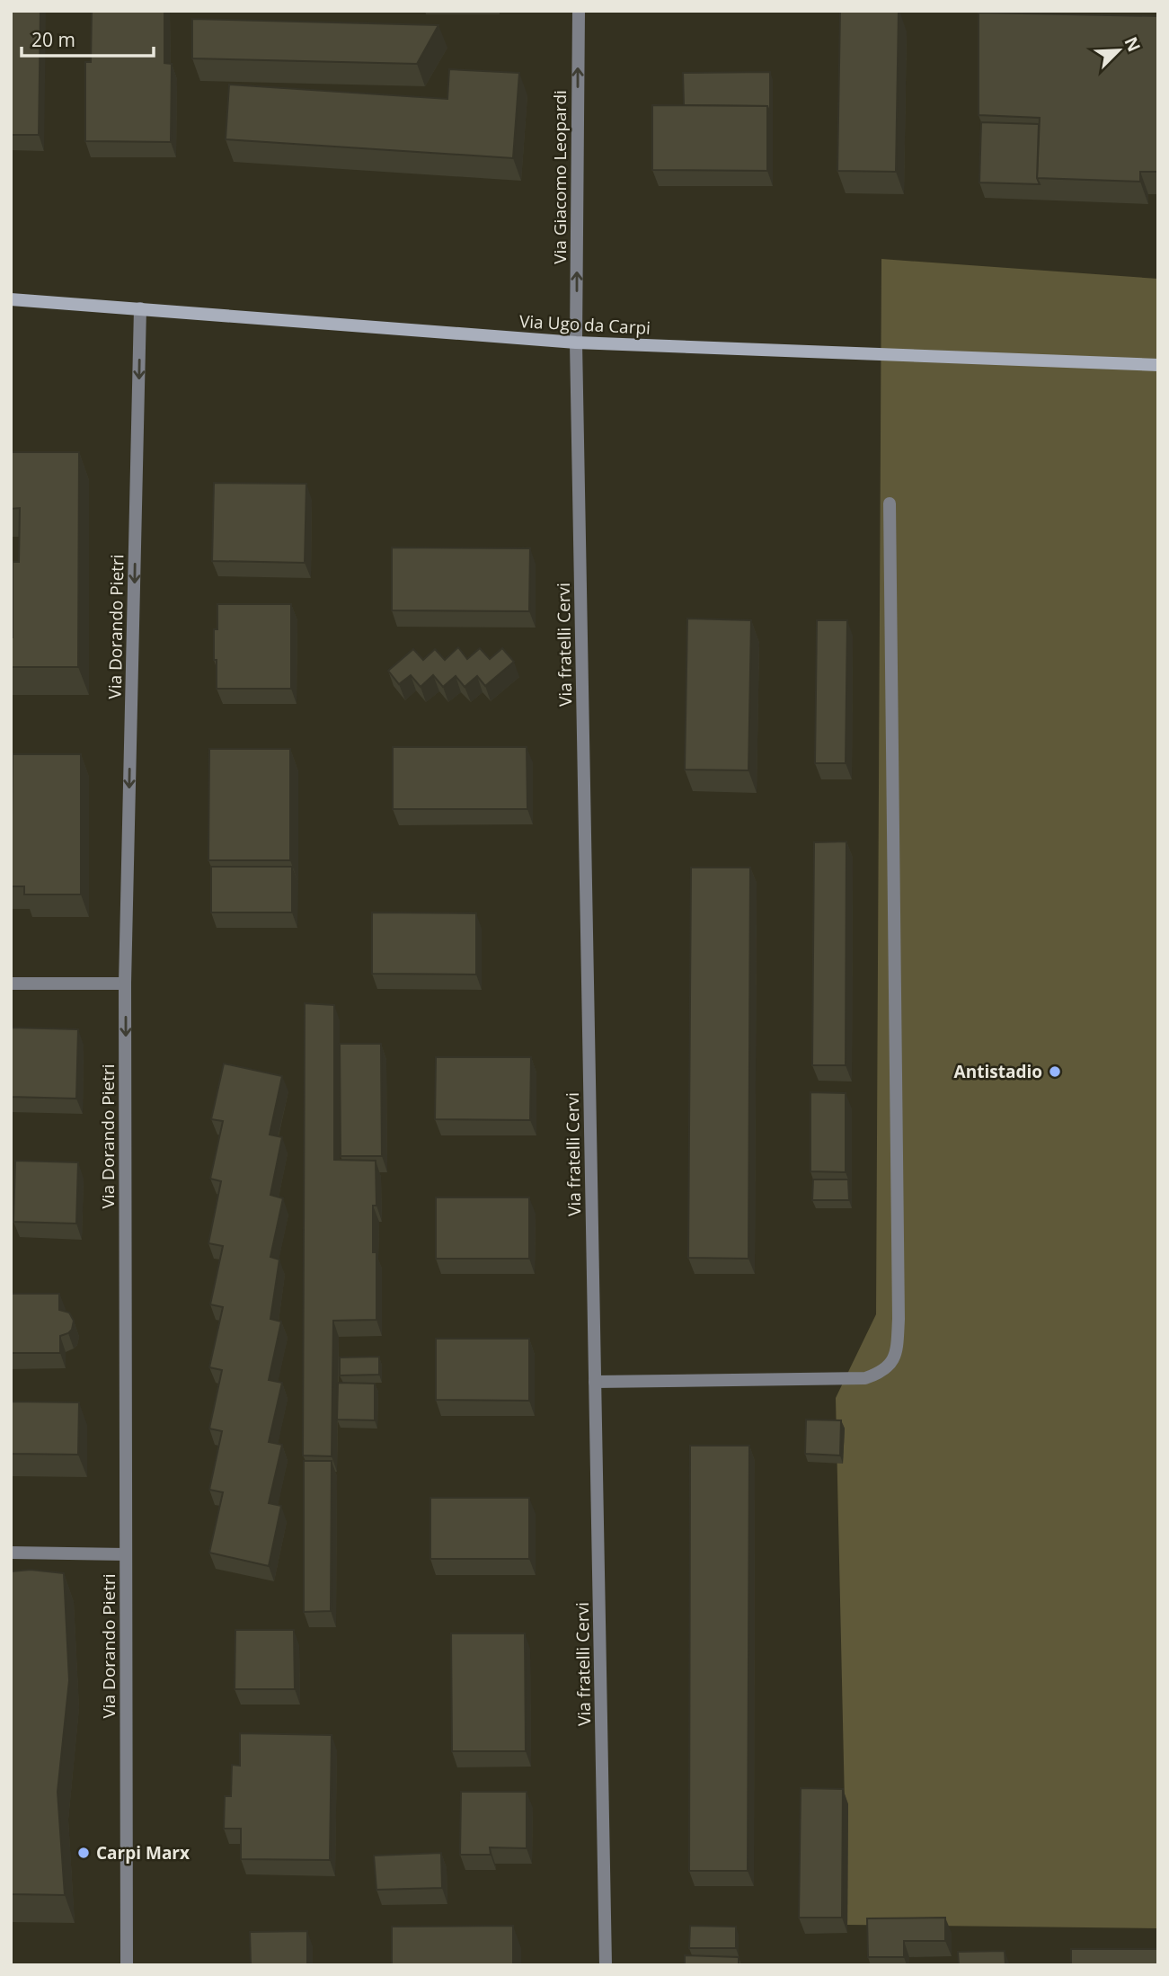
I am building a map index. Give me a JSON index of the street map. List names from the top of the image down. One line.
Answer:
{"streets":{"street":["Via Giacomo Leopardi","Via Ugo da Carpi","Via Dorando Pietri","Via fratelli Cervi"]},"crossings":[["Via Giacomo Leopardi","Via Ugo da Carpi"],["Via Giacomo Leopardi","Via fratelli Cervi"],["Via Ugo da Carpi","Via Dorando Pietri"],["Via Ugo da Carpi","Via fratelli Cervi"]],"one_way":["Via Giacomo Leopardi","Via Dorando Pietri"],"places":["Antistadio","Carpi Marx"],"scale_bar":"20 m","north":"top right"}
